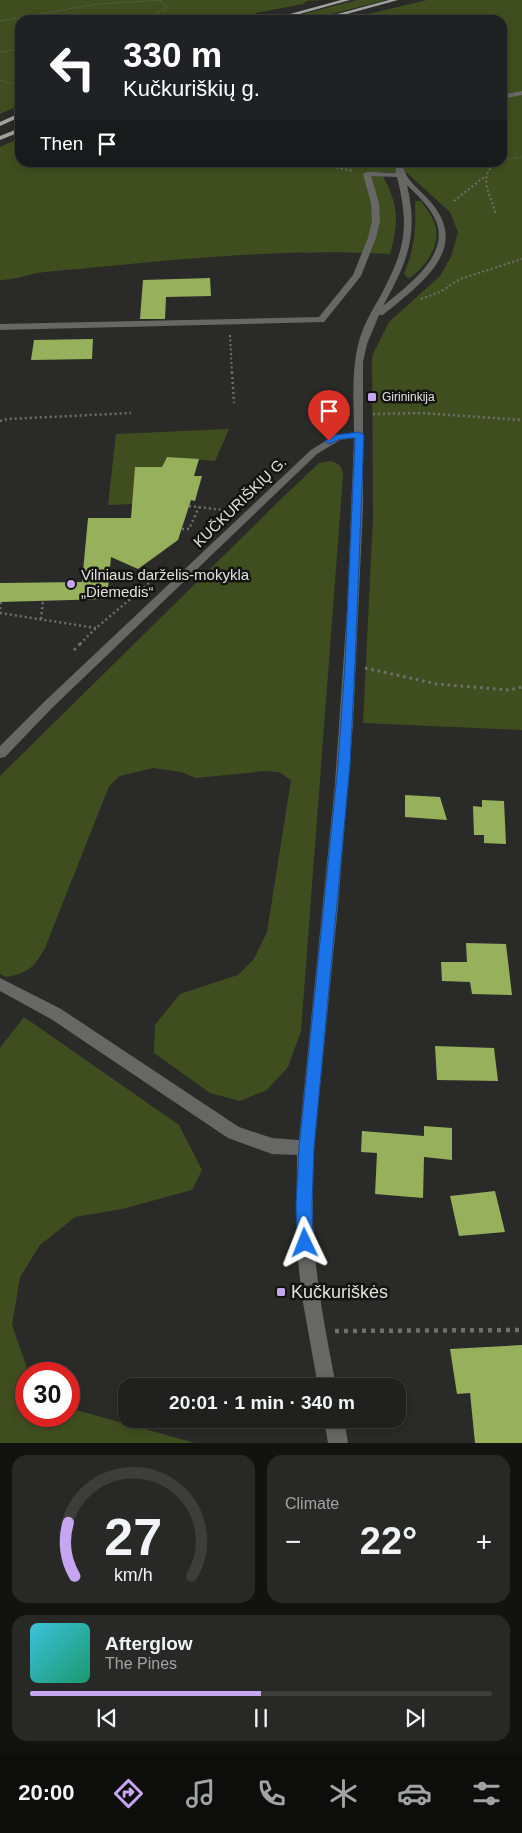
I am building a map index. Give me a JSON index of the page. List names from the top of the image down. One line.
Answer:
{"streets":{"street":["KUČKURIŠKIŲ G."]},"places":{"transit":["Girininkija","Kučkuriškės"],"other":["Vilniaus darželis-mokykla „Diemedis“"]},"page":{"turn":["330 m","Kučkuriškių g."],"then":"Then","limit":"30","trip":"20:01 · 1 min · 340 m","tile":"Climate","heat":["−","22°","+"],"song":["Afterglow","The Pines"],"tabs":"20:00","gauge":["27","km/h"]}}
